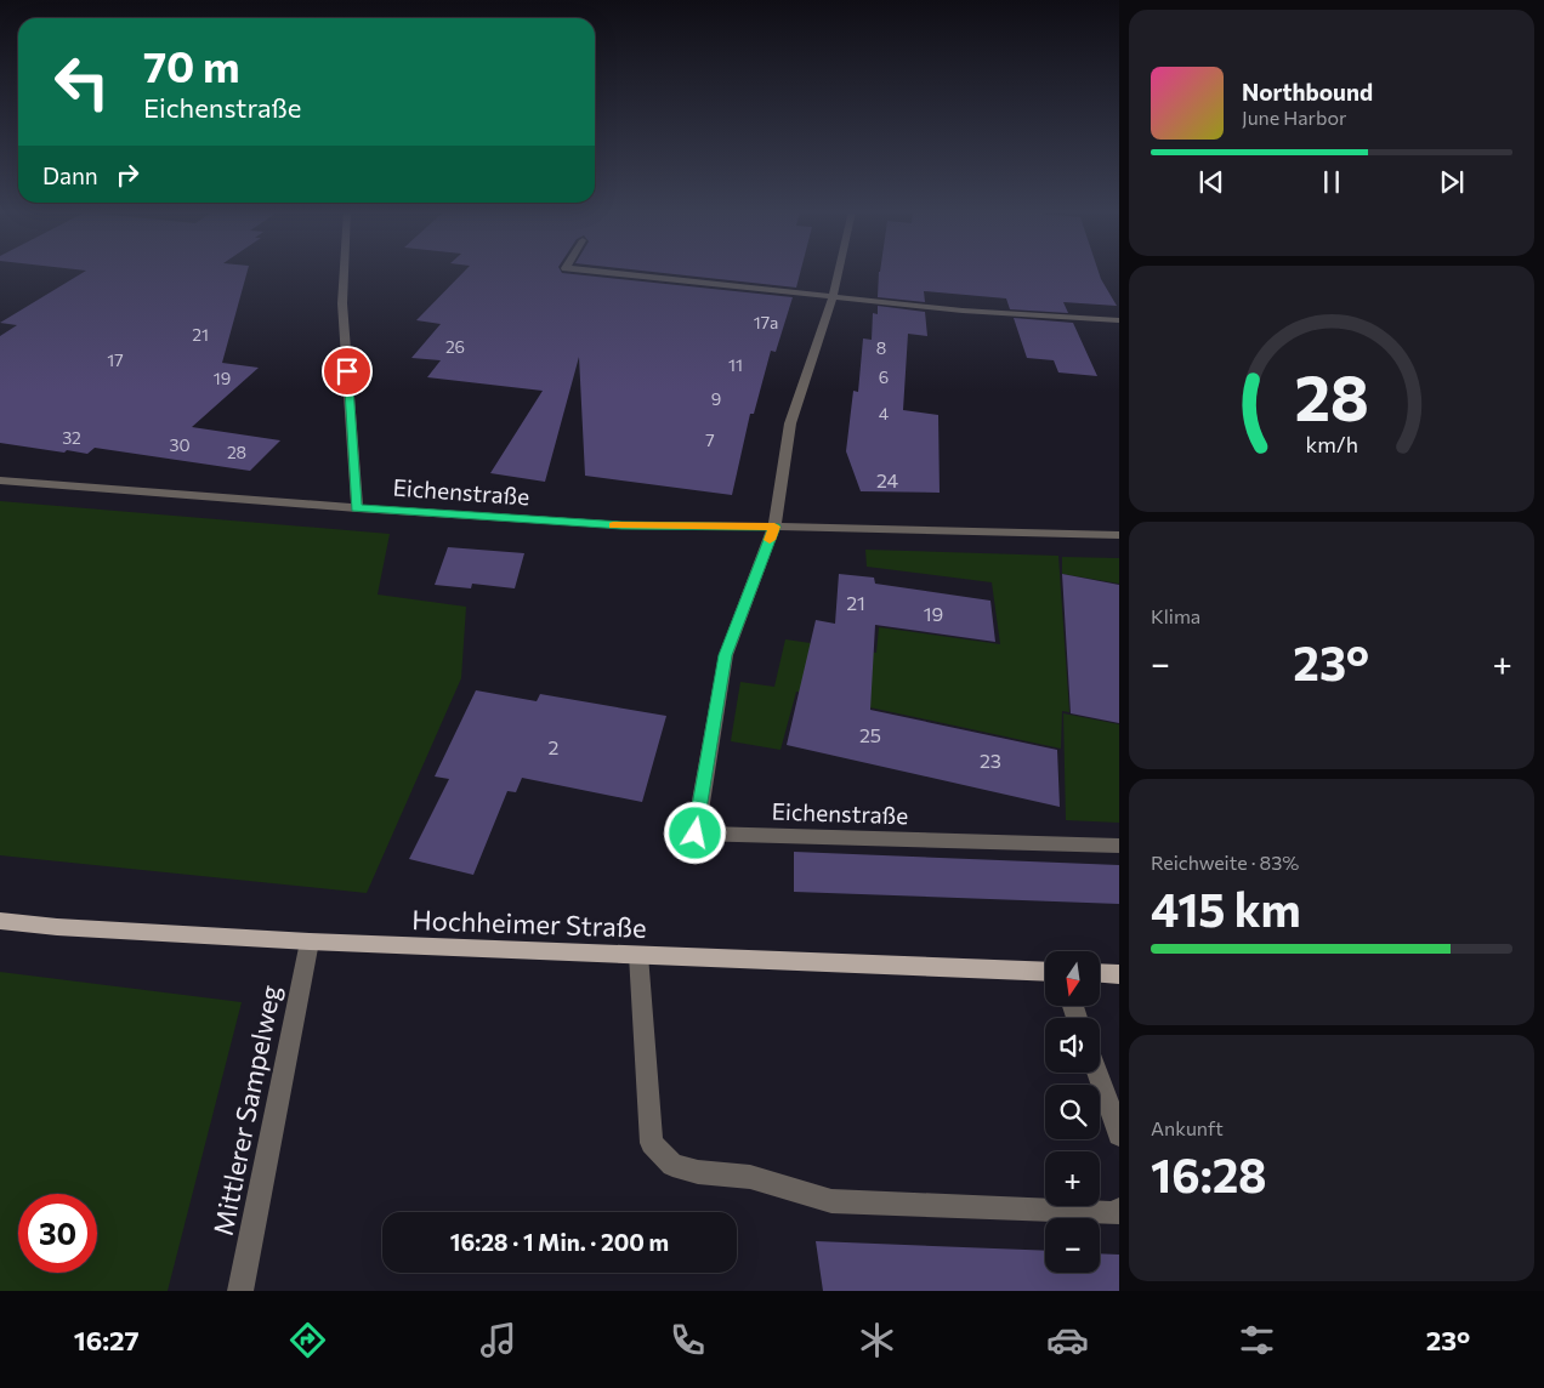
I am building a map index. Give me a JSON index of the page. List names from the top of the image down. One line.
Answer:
{"streets":{"main road":["Hochheimer Straße"],"street":["Eichenstraße","Mittlerer Sampelweg"]},"crossings":[["Hochheimer Straße","Mittlerer Sampelweg"]],"house_numbers":["17a","21","26","8","17","11","6","19","9","4","32","7","30","28","24","21","19","25","2","23"],"north":"bottom","page":{"turn":["70 m","Eichenstraße"],"song":["Northbound","June Harbor"],"then":"Dann","tile":["Klima",["Reichweite · 83%","415 km"],["Ankunft","16:28"]],"heat":["−","23°","+"],"map_buttons":["+","−"],"limit":"30","trip":"16:28 · 1 Min. · 200 m","tabs":["16:27","23°"],"gauge":["28","km/h"]}}
